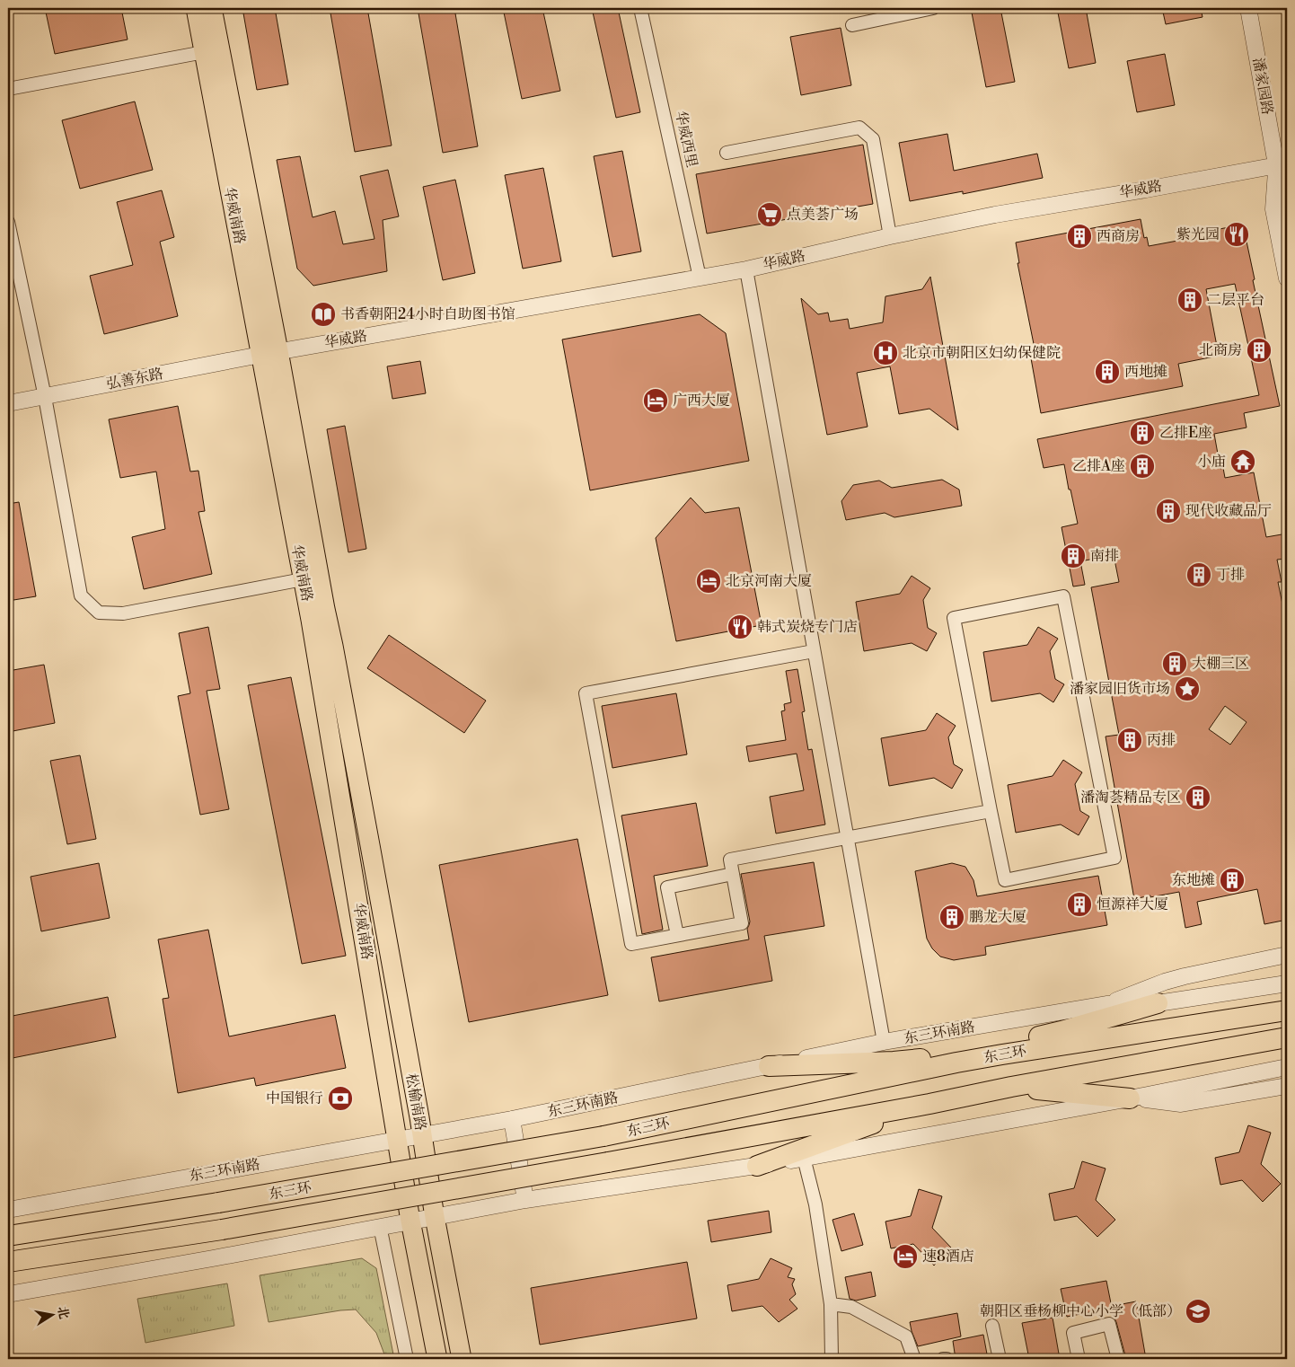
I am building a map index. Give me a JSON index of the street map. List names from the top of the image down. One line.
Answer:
{"streets":{"highway":["东三环"],"main road":["华威南路","松榆南路"],"street":["潘家园路","华威西里","华威路","弘善东路","东三环南路"]},"crossings":[["潘家园路","华威路"],["华威西里","华威路"],["华威路","华威南路"],["华威路","弘善东路"],["华威南路","弘善东路"],["华威南路","东三环南路"],["华威南路","松榆南路"],["东三环南路","松榆南路"]],"places":{"supermarket":["点美荟广场"],"restaurant":["紫光园","韩式炭烧专门店"],"building":["西商房","二层平台","北商房","西地摊","乙排E座","乙排A座","现代收藏品厅","南排","丁排","大棚三区","丙排","潘淘荟精品专区","东地摊","恒源祥大厦","鹏龙大厦"],"library":["书香朝阳24小时自助图书馆"],"hospital":["北京市朝阳区妇幼保健院"],"hotel":["广西大厦","北京河南大厦","速8酒店"],"temple":["小庙"],"place":["潘家园旧货市场"],"bank":["中国银行"],"school or university":["朝阳区垂杨柳中心小学（低部）"]},"north":"right"}
